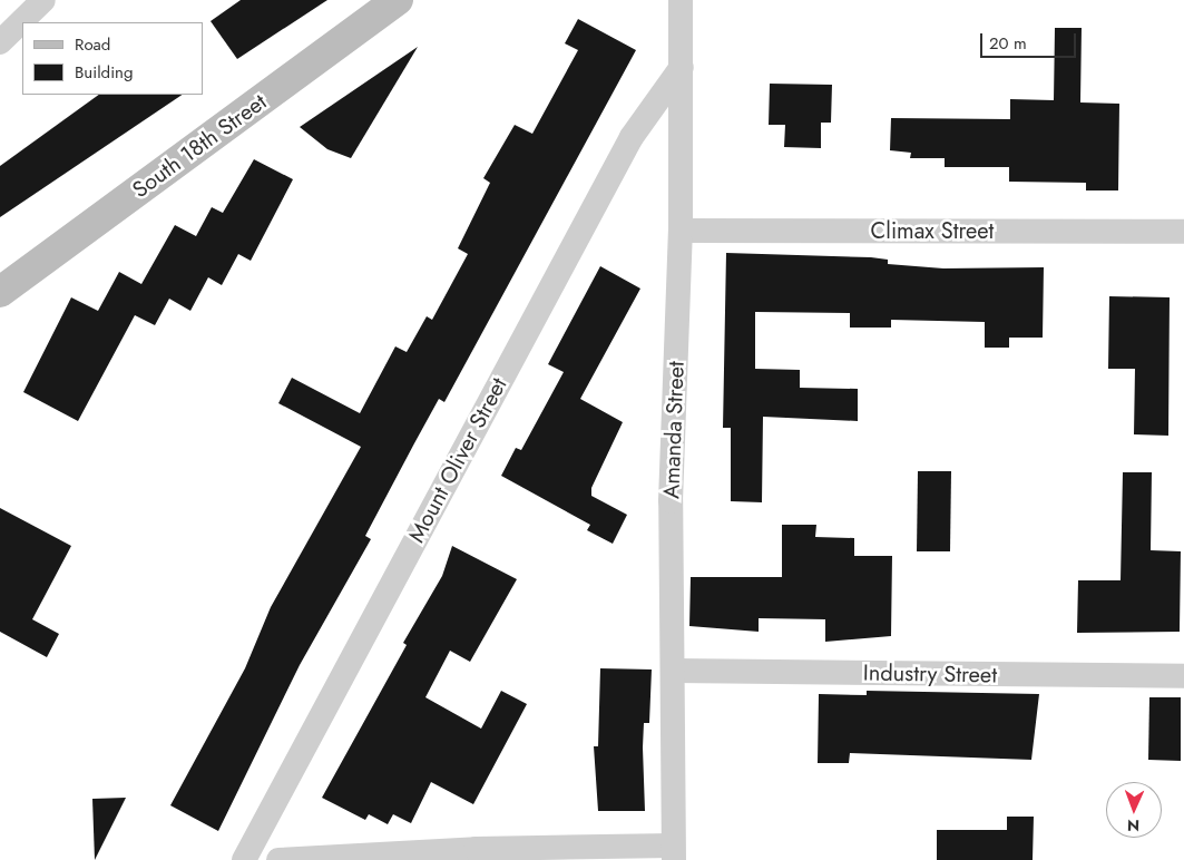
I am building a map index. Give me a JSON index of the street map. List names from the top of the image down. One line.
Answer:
{"streets":{"main road":["South 18th Street"],"street":["Climax Street","Amanda Street","Mount Oliver Street","Industry Street"]},"crossings":[["Climax Street","Amanda Street"],["Amanda Street","Mount Oliver Street"],["Amanda Street","Industry Street"]],"legend":["Road","Building"],"scale_bar":"20 m","north":"bottom"}
